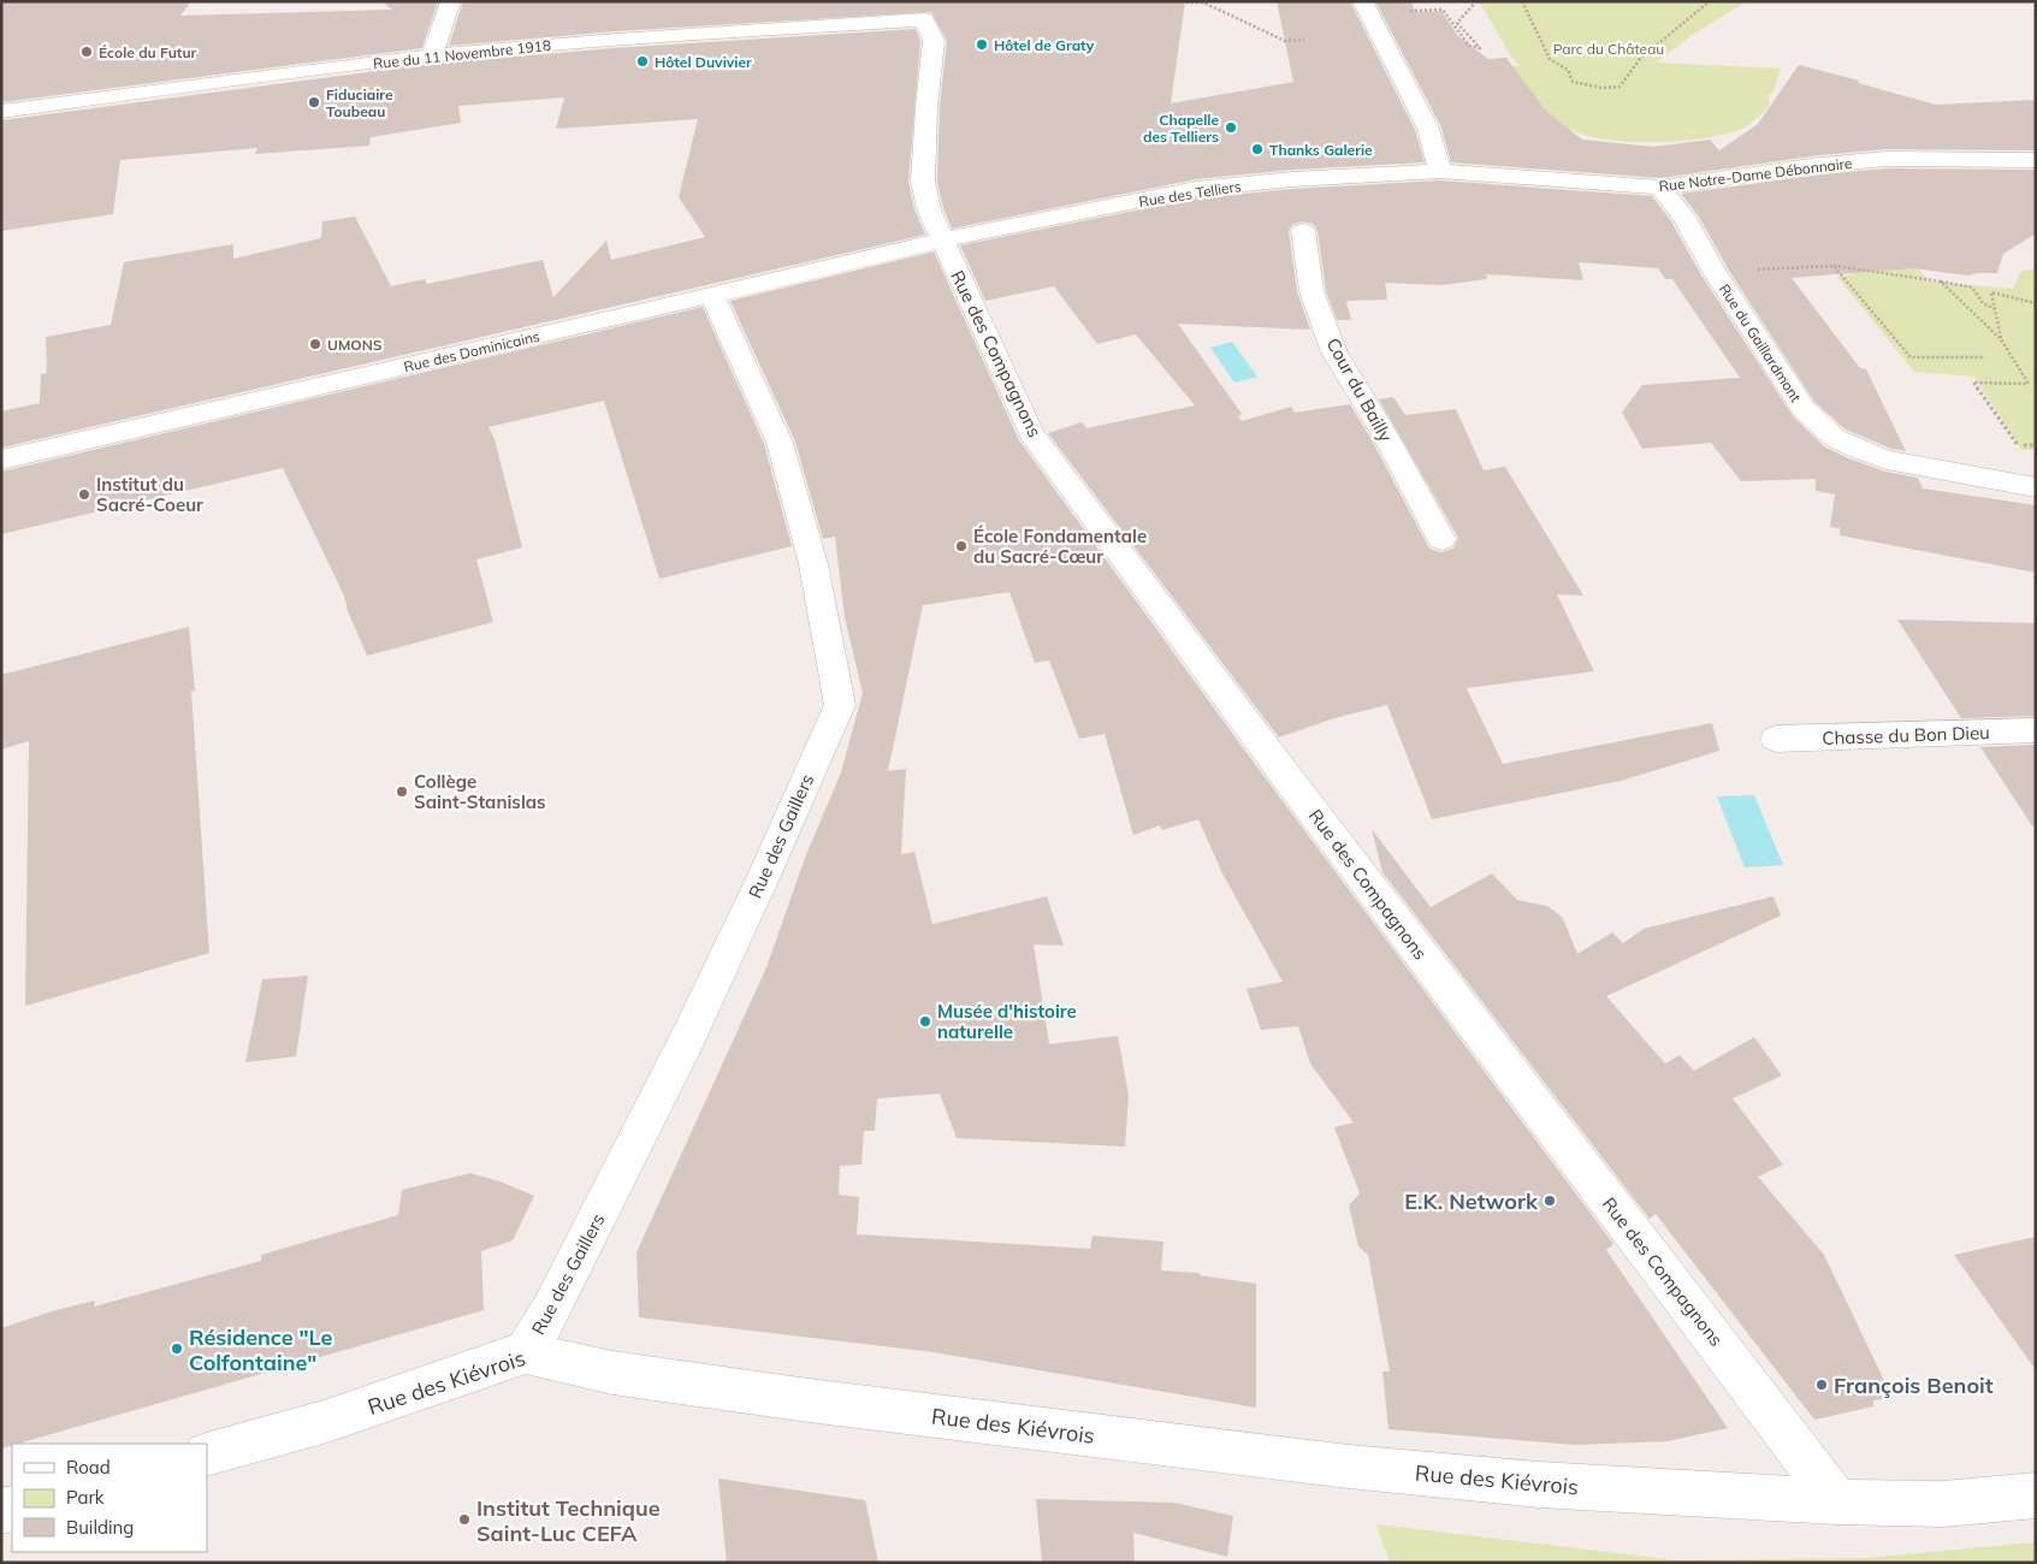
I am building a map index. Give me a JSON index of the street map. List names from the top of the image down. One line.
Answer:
{"streets":{"street":["Rue du 11 Novembre 1918","Rue Notre-Dame Débonnaire","Rue des Telliers","Rue du Gaillardmont","Rue des Dominicains","Rue des Compagnons","Cour du Bailly","Chasse du Bon Dieu","Rue des Gaillers","Rue des Kiévrois"]},"crossings":[["Rue du 11 Novembre 1918","Rue des Compagnons"],["Rue Notre-Dame Débonnaire","Rue des Telliers"],["Rue Notre-Dame Débonnaire","Rue du Gaillardmont"],["Rue des Telliers","Rue des Dominicains"],["Rue des Telliers","Rue des Compagnons"],["Rue des Dominicains","Rue des Compagnons"],["Rue des Dominicains","Rue des Gaillers"],["Rue des Compagnons","Rue des Kiévrois"],["Rue des Gaillers","Rue des Kiévrois"]],"parks":["Parc du Château"],"places":["Hôtel de Graty","École du Futur","Hôtel Duvivier","Fiduciaire Toubeau","Chapelle des Telliers","Thanks Galerie","UMONS","Institut du Sacré-Coeur","École Fondamentale du Sacré-Cœur","Collège Saint-Stanislas","Musée d'histoire naturelle","E.K. Network","Résidence \"Le Colfontaine\"","François Benoit","Institut Technique Saint-Luc CEFA"],"legend":["Road","Park","Building"]}
